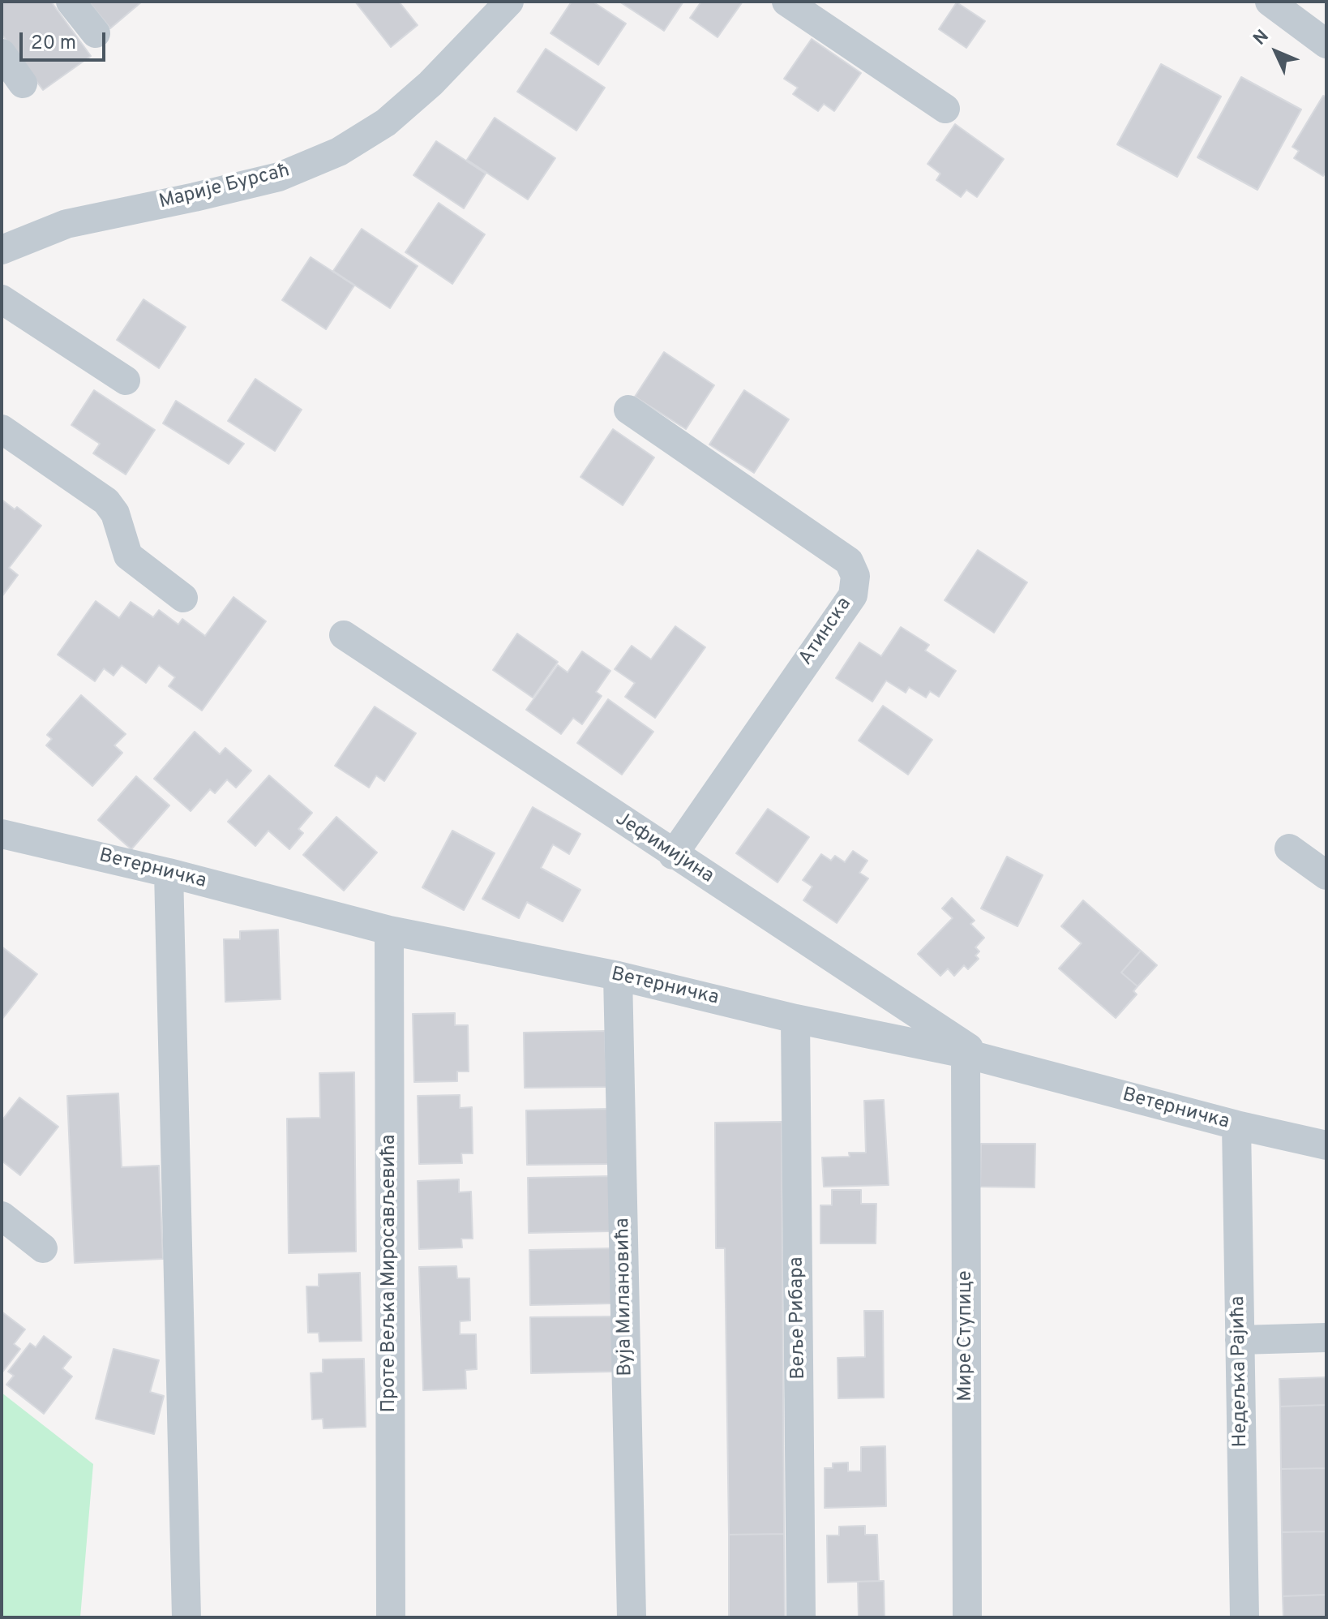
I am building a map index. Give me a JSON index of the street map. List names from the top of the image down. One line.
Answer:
{"streets":{"street":["Марије Бурсаћ","Атинска","Јефимијина","Ветерничка","Проте Вељка Миросављевића","Вуја Милановића","Веље Рибара","Мире Ступице","Недељка Рајића"]},"crossings":[["Атинска","Јефимијина"],["Јефимијина","Ветерничка"],["Јефимијина","Мире Ступице"],["Ветерничка","Проте Вељка Миросављевића"],["Ветерничка","Вуја Милановића"],["Ветерничка","Веље Рибара"],["Ветерничка","Мире Ступице"],["Ветерничка","Недељка Рајића"]],"scale_bar":"20 m","north":"top left"}
